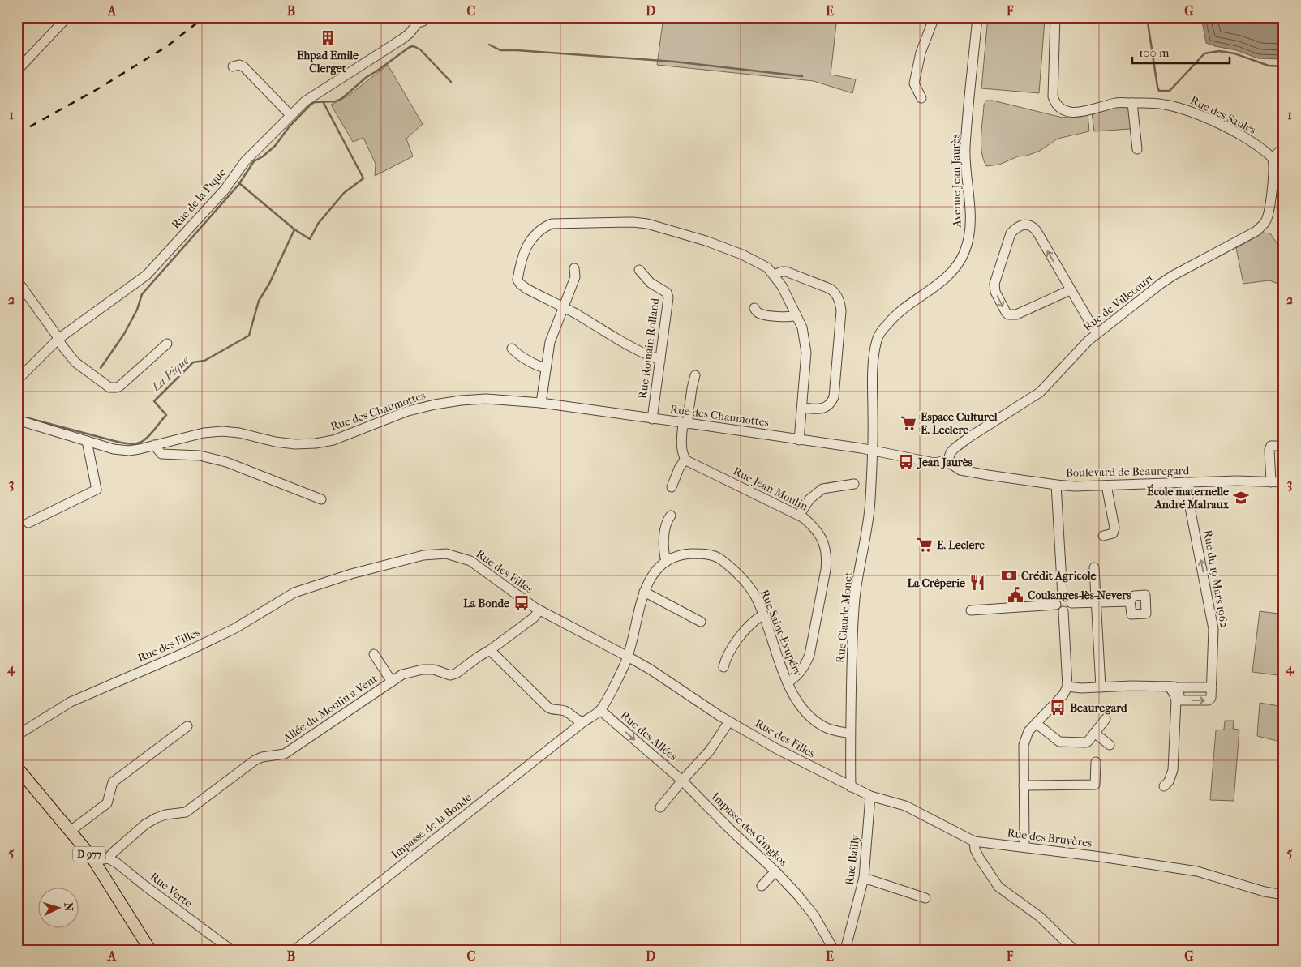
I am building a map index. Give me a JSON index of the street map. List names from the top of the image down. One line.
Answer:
{"streets":{"main road":["D 977"],"street":["Rue des Saules","Avenue Jean Jaurès","Rue de la Pique","Rue de Villecourt","Rue Romain Rolland","Rue des Chaumottes","Boulevard de Beauregard","Rue Jean Moulin","Rue des Filles","Rue du 19 Mars 1962","Rue Claude Monet","Rue Saint-Exupéry","Allée du Moulin à Vent","Rue des Allées","Impasse de la Bonde","Impasse des Gingkos","Rue des Bruyères","Rue Bailly","Rue Verte"]},"crossings":[["Rue des Saules","Rue de Villecourt"],["Avenue Jean Jaurès","Rue des Chaumottes"],["Avenue Jean Jaurès","Boulevard de Beauregard"],["Avenue Jean Jaurès","Rue Claude Monet"],["Rue de Villecourt","Boulevard de Beauregard"],["Rue Romain Rolland","Rue des Chaumottes"],["Rue des Chaumottes","Boulevard de Beauregard"],["Rue des Chaumottes","Rue Claude Monet"],["Boulevard de Beauregard","Rue du 19 Mars 1962"],["Boulevard de Beauregard","Rue Claude Monet"],["Rue Jean Moulin","Rue Saint-Exupéry"],["Rue des Filles","Rue Claude Monet"],["Rue des Filles","Rue Saint-Exupéry"],["Rue des Filles","Allée du Moulin à Vent"],["Rue des Filles","Rue des Bruyères"],["Rue des Filles","Rue Bailly"],["Rue Claude Monet","Rue Saint-Exupéry"],["Rue Saint-Exupéry","Rue des Allées"],["Rue Saint-Exupéry","Impasse de la Bonde"],["Allée du Moulin à Vent","Rue Verte"],["Rue des Allées","Impasse de la Bonde"],["Rue des Allées","Impasse des Gingkos"],["Rue des Bruyères","Rue Bailly"]],"one_way":["Rue du 19 Mars 1962","Rue des Allées"],"water":["La Pique"],"places":{"building":["Ehpad Emile Clerget"],"supermarket":["Espace Culturel E. Leclerc","E. Leclerc"],"bus stop":["Jean Jaurès","La Bonde","Beauregard"],"school or university":["École maternelle André Malraux"],"bank":["Crédit Agricole"],"restaurant":["La Crêperie"],"public building":["Coulanges-lès-Nevers"]},"scale_bar":"100 m","north":"right","grid":{"columns":["A","B","C","D","E","F","G"],"rows":["1","2","3","4","5"]}}
